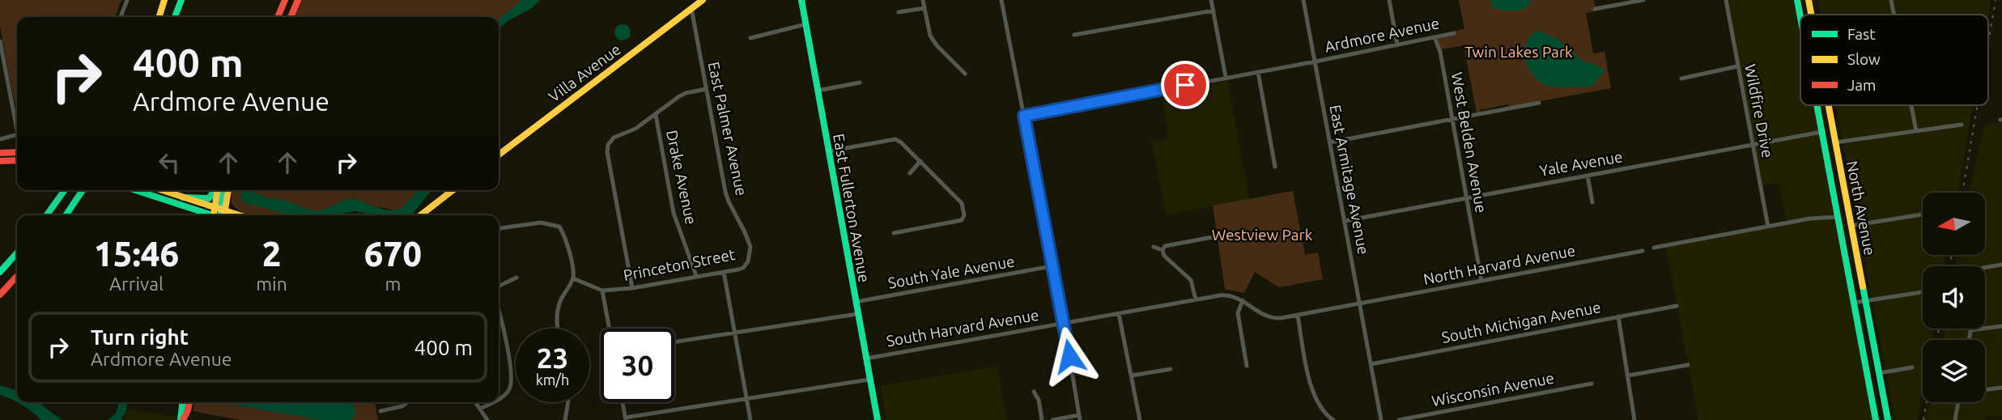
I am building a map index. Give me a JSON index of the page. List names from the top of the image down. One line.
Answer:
{"streets":{"main road":["Villa Avenue","East Fullerton Avenue","North Avenue"],"street":["Ardmore Avenue","Wildfire Drive","East Palmer Avenue","West Belden Avenue","Yale Avenue","Drake Avenue","East Armitage Avenue","Princeton Street","North Harvard Avenue","South Yale Avenue","South Michigan Avenue","South Harvard Avenue","Wisconsin Avenue"]},"crossings":[["Ardmore Avenue","West Belden Avenue"],["Ardmore Avenue","East Armitage Avenue"],["Villa Avenue","East Palmer Avenue"],["Wildfire Drive","Yale Avenue"],["East Palmer Avenue","Princeton Street"],["West Belden Avenue","Yale Avenue"],["West Belden Avenue","North Harvard Avenue"],["Yale Avenue","East Armitage Avenue"],["Yale Avenue","North Avenue"],["Drake Avenue","Princeton Street"],["East Armitage Avenue","North Harvard Avenue"],["East Armitage Avenue","South Michigan Avenue"],["East Armitage Avenue","South Harvard Avenue"],["East Fullerton Avenue","South Yale Avenue"],["East Fullerton Avenue","South Harvard Avenue"],["North Harvard Avenue","South Harvard Avenue"]],"parks":["Twin Lakes Park","Westview Park"],"legend":["Fast","Slow","Jam"],"north":"left","page":{"turn":["400 m","Ardmore Avenue"],"eta":["15:46","Arrival","2","min","670","m"],"list":[{"name":"Turn right","note":"Ardmore Avenue","value":"400 m"}],"speed":"23 km/h","limit":"30"}}
